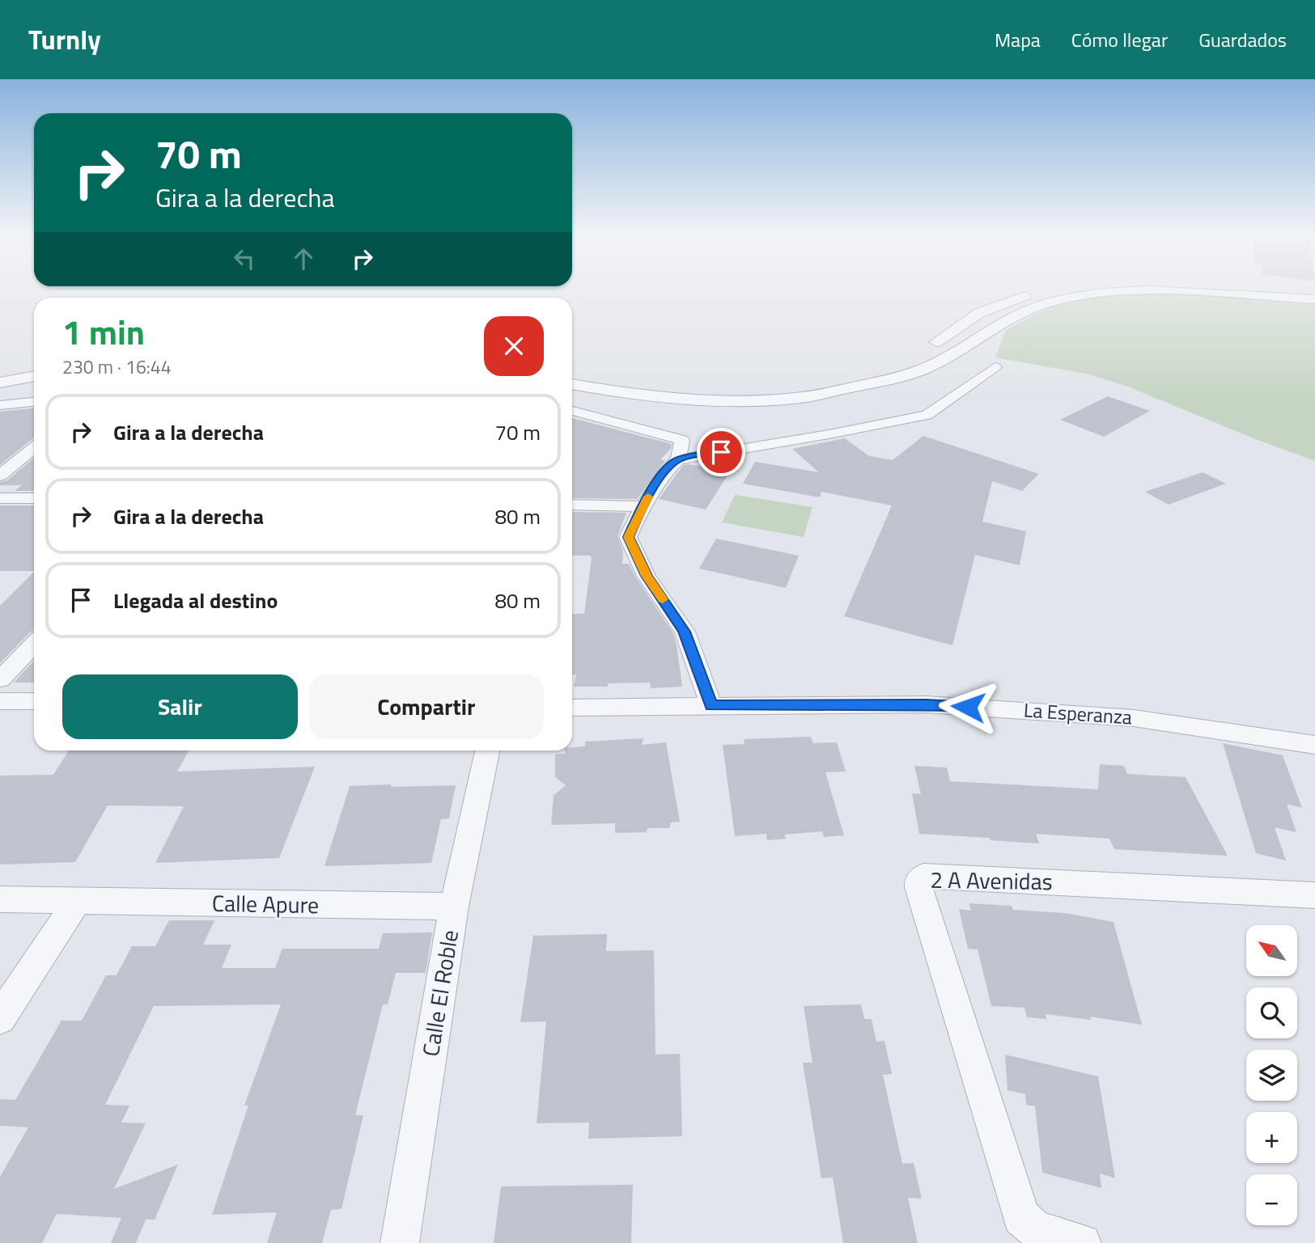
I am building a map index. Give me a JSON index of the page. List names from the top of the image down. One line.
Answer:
{"streets":{"street":["La Esperanza","2 A Avenidas","Calle Apure","Calle El Roble"]},"crossings":[["Calle Apure","Calle El Roble"]],"north":"top left","page":{"header":"Turnly","nav":["Mapa","Cómo llegar","Guardados"],"turn":["70 m","Gira a la derecha"],"heading":["1 min","230 m · 16:44"],"list":[{"name":"Gira a la derecha","value":"70 m"},{"name":"Gira a la derecha","value":"80 m"},{"name":"Llegada al destino","value":"80 m"}],"buttons":["Salir","Compartir"],"map_buttons":["+","−"]}}
